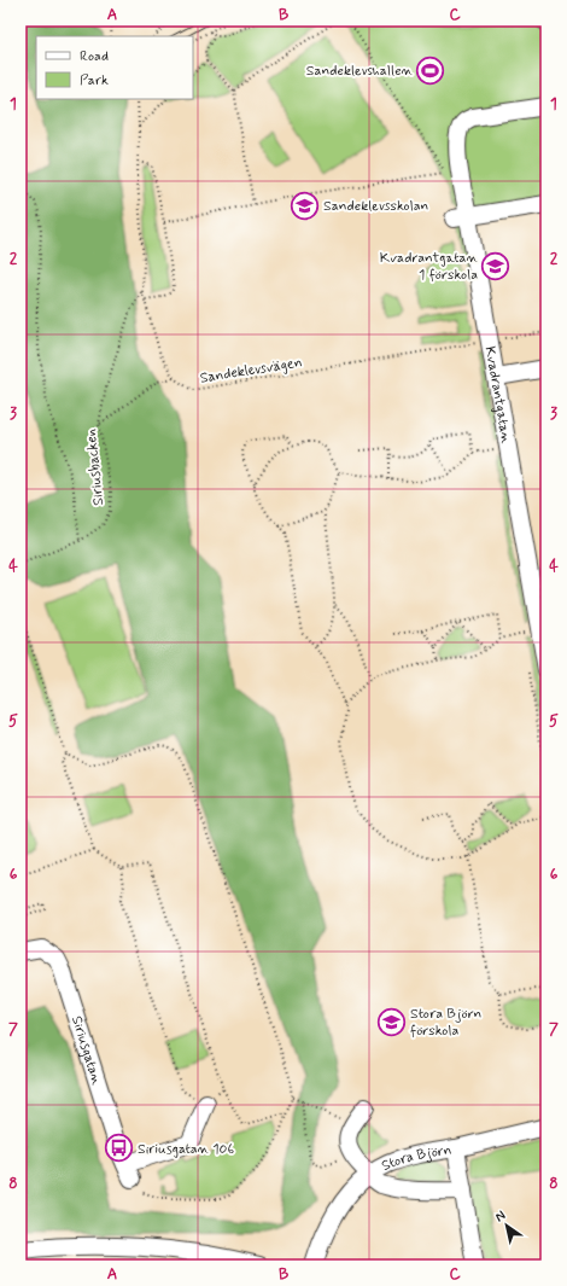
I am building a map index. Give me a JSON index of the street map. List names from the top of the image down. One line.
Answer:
{"streets":{"street":["Kvadrantgatan","Siriusgatan","Stora Björn"],"path":["Sandeklevsvägen","Siriusbacken"]},"crossings":[["Sandeklevsvägen","Kvadrantgatan"]],"places":{"sports":["Sandeklevshallen"],"school or university":["Sandeklevsskolan","Kvadrantgatan 1 förskola","Stora Björn förskola"],"bus stop":["Siriusgatan 106"]},"legend":["Road","Park"],"north":"top left","grid":{"columns":["A","B","C"],"rows":["1","2","3","4","5","6","7","8"]}}
